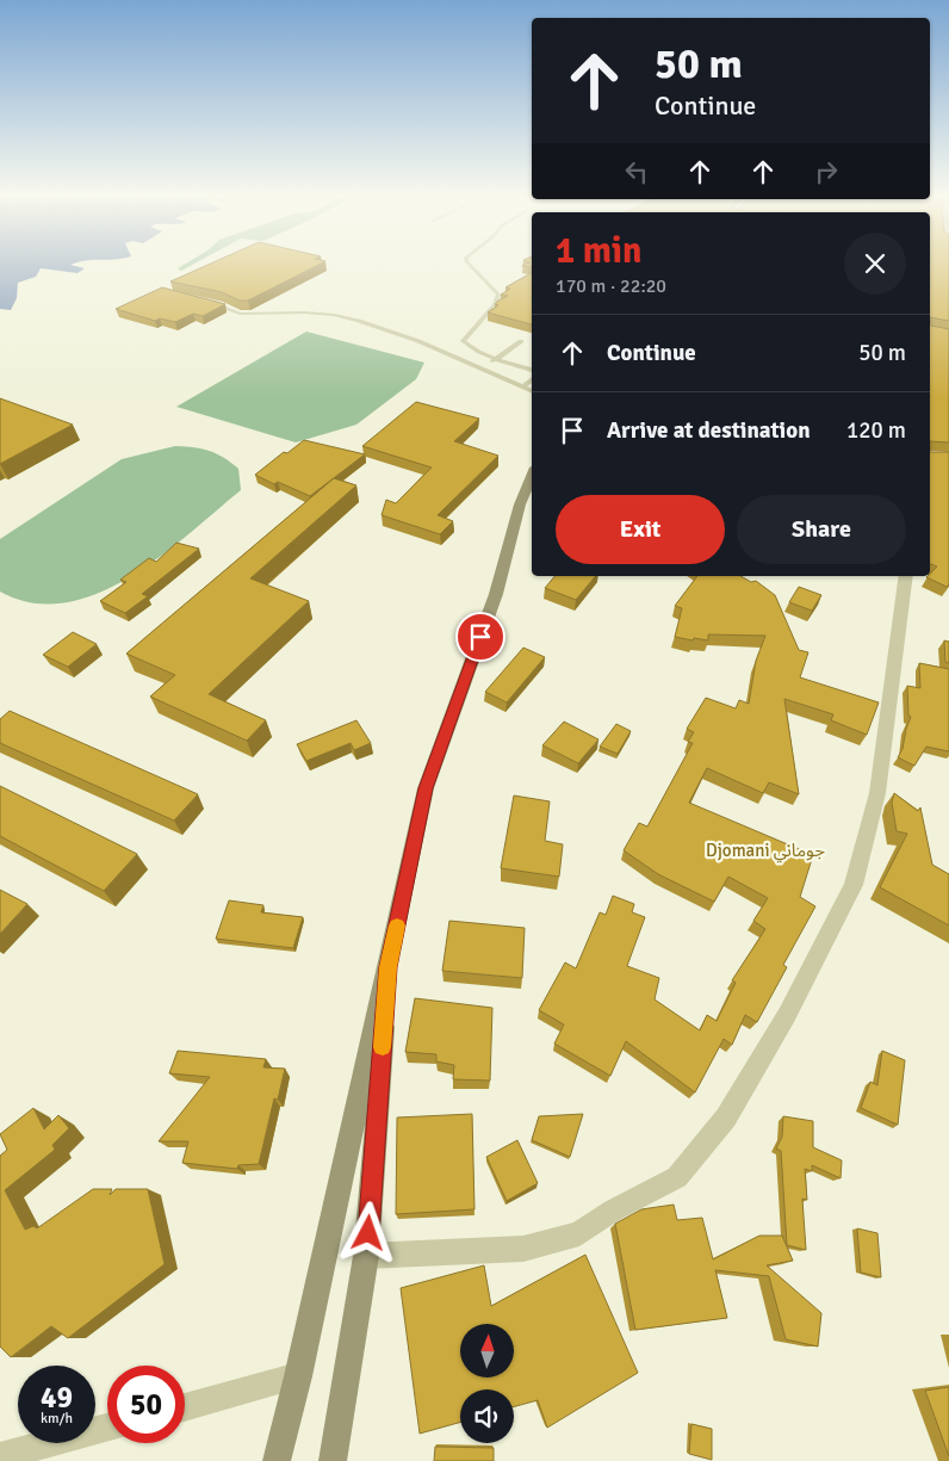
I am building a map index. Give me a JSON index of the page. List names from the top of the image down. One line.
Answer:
{"districts":["Djomani جوماني"],"north":"top","page":{"turn":["50 m","Continue"],"heading":["1 min","170 m · 22:20"],"list":[{"name":"Continue","value":"50 m"},{"name":"Arrive at destination","value":"120 m"}],"buttons":["Exit","Share"],"speed":"49 km/h","limit":"50"}}
